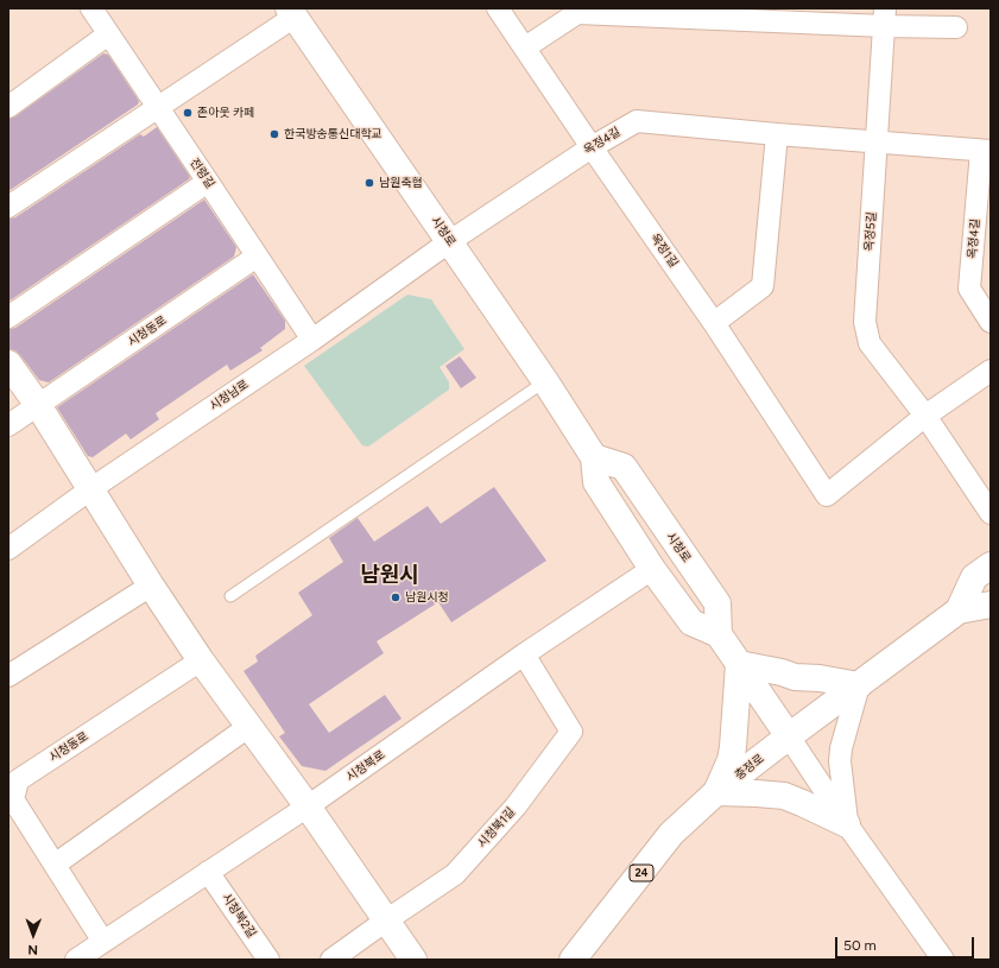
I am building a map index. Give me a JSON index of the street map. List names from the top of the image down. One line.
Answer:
{"streets":{"street":["옥정4길","전령길","시청로","옥정5길","옥정1길","시청동로","시청남로","시청북로","충정로","시청북1길","24","시청북2길"]},"crossings":[["옥정4길","시청로"],["옥정4길","옥정5길"],["옥정4길","옥정1길"],["옥정4길","시청남로"],["전령길","시청동로"],["전령길","시청남로"],["시청로","시청남로"],["시청로","시청북로"],["옥정5길","옥정1길"],["시청동로","시청북로"],["시청북로","시청북1길"],["시청북로","시청북2길"]],"districts":["남원시"],"places":["존아웃 카페","한국방송통신대학교","남원축협","남원시청"],"scale_bar":"50 m","north":"bottom"}
